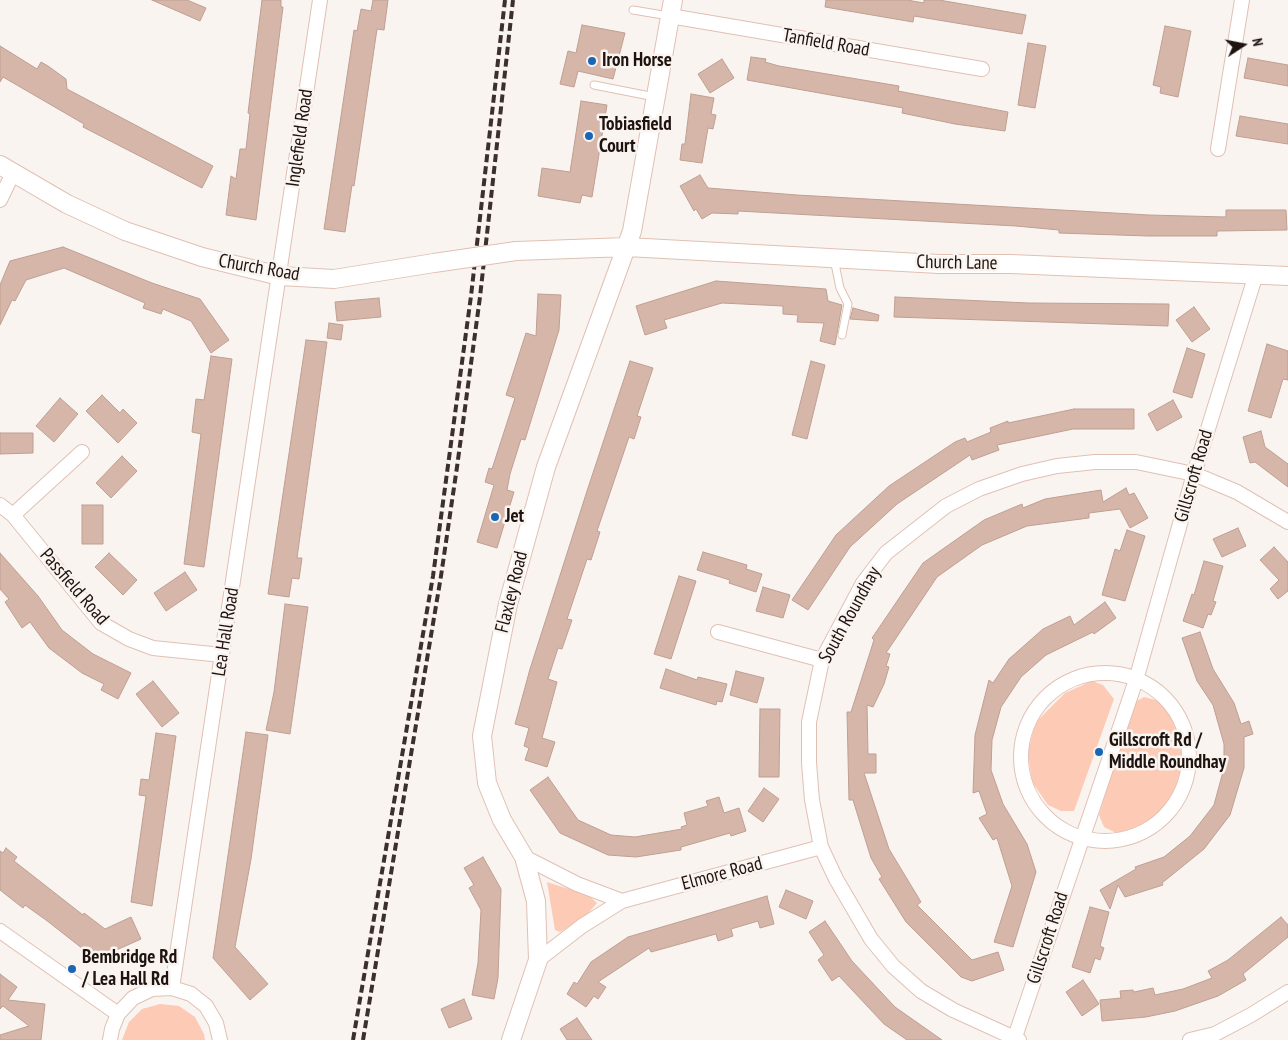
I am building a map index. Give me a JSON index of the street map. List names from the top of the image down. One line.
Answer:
{"streets":{"street":["Tanfield Road","Inglefield Road","Church Lane","Church Road","Gillscroft Road","Passfield Road","Flaxley Road","South Roundhay","Lea Hall Road","Elmore Road"]},"crossings":[["Tanfield Road","Flaxley Road"],["Inglefield Road","Church Road"],["Inglefield Road","Lea Hall Road"],["Church Lane","Church Road"],["Church Lane","Gillscroft Road"],["Church Lane","Flaxley Road"],["Church Road","Flaxley Road"],["Church Road","Lea Hall Road"],["Gillscroft Road","South Roundhay"],["Passfield Road","Lea Hall Road"],["Flaxley Road","Elmore Road"],["South Roundhay","Elmore Road"]],"places":["Iron Horse","Tobiasfield Court","Jet","Gillscroft Rd / Middle Roundhay","Bembridge Rd / Lea Hall Rd"],"north":"right"}
